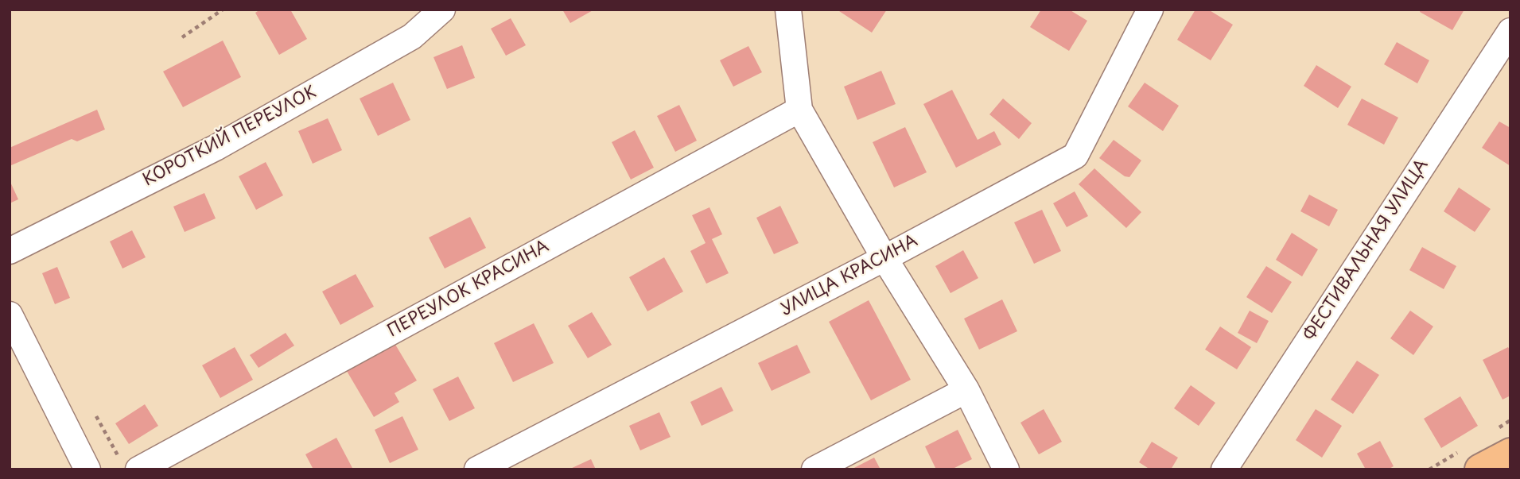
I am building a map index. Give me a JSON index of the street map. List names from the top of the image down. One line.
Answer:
{"streets":{"street":["КОРОТКИЙ ПЕРЕУЛОК","ФЕСТИВАЛЬНАЯ УЛИЦА","УЛИЦА КРАСИНА","ПЕРЕУЛОК КРАСИНА"]}}
